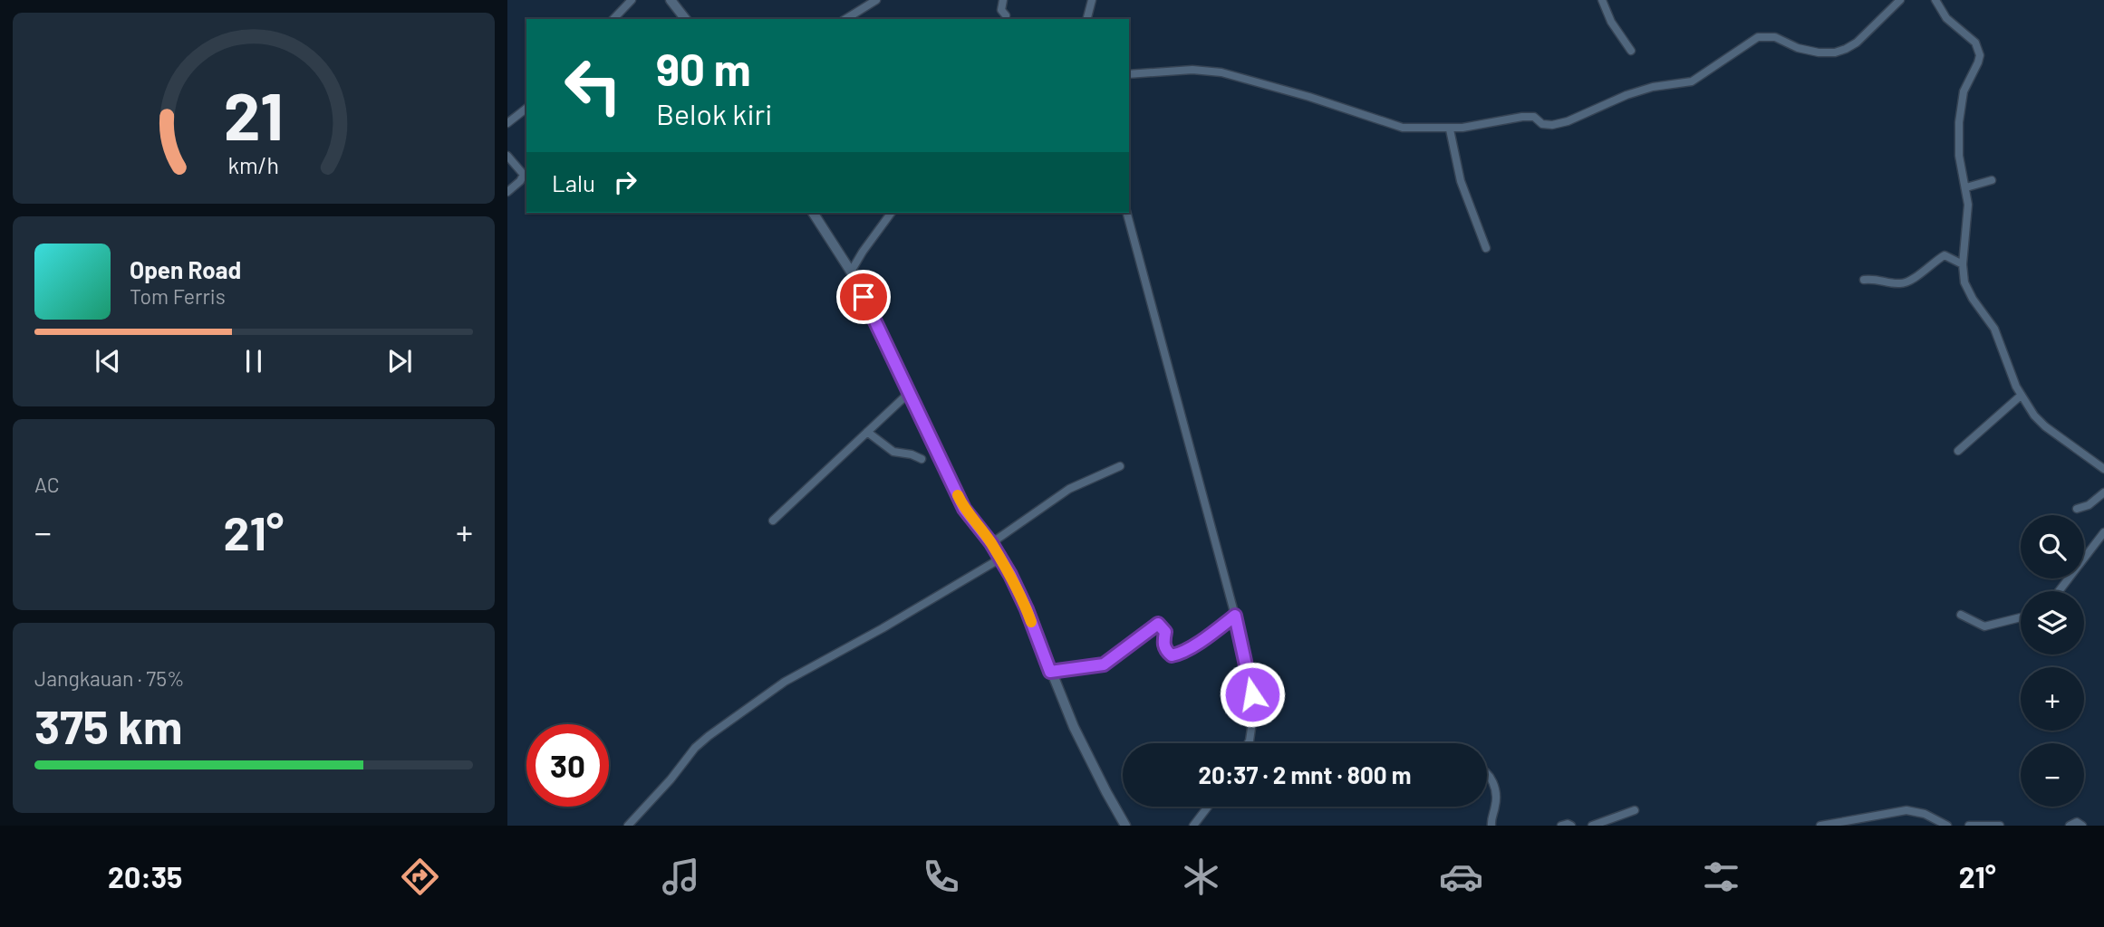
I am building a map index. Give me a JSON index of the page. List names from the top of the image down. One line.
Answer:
{"page":{"turn":["90 m","Belok kiri"],"then":"Lalu","song":["Open Road","Tom Ferris"],"tile":["AC",["Jangkauan · 75%","375 km"]],"heat":["−","21°","+"],"map_buttons":["+","−"],"limit":"30","trip":"20:37 · 2 mnt · 800 m","tabs":["20:35","21°"],"gauge":["21","km/h"]}}
